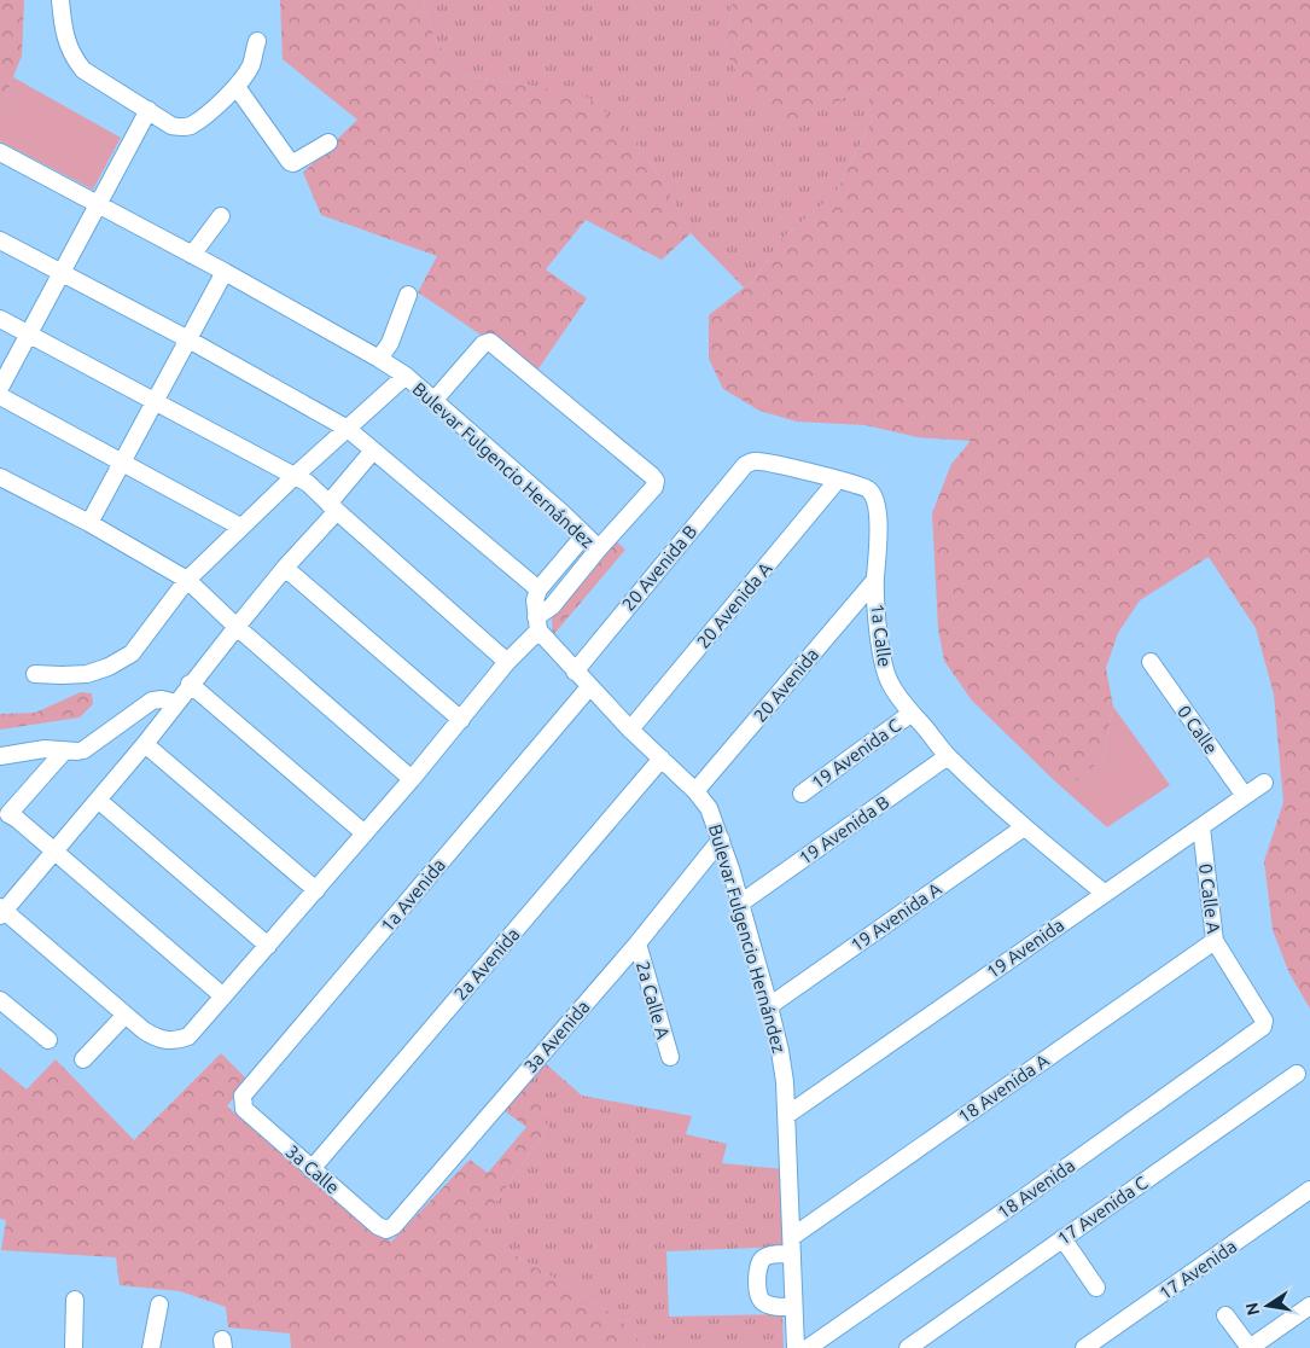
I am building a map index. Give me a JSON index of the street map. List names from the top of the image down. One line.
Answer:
{"streets":{"street":["Bulevar Fulgencio Hernández","20 Avenida B","20 Avenida A","1a Calle","20 Avenida","0 Calle","19 Avenida C","19 Avenida B","1a Avenida","0 Calle A","19 Avenida A","19 Avenida","2a Avenida","2a Calle A","3a Avenida","18 Avenida A","3a Calle","18 Avenida","17 Avenida C","17 Avenida"]},"crossings":[["Bulevar Fulgencio Hernández","20 Avenida B"],["Bulevar Fulgencio Hernández","20 Avenida A"],["Bulevar Fulgencio Hernández","20 Avenida"],["Bulevar Fulgencio Hernández","19 Avenida B"],["Bulevar Fulgencio Hernández","1a Avenida"],["Bulevar Fulgencio Hernández","19 Avenida A"],["Bulevar Fulgencio Hernández","19 Avenida"],["Bulevar Fulgencio Hernández","2a Avenida"],["Bulevar Fulgencio Hernández","3a Avenida"],["Bulevar Fulgencio Hernández","18 Avenida A"],["20 Avenida B","1a Calle"],["20 Avenida A","1a Calle"],["1a Calle","20 Avenida"],["1a Calle","19 Avenida C"],["1a Calle","19 Avenida B"],["1a Calle","19 Avenida A"],["1a Calle","19 Avenida"],["0 Calle","19 Avenida"],["1a Avenida","3a Calle"],["0 Calle A","19 Avenida"],["0 Calle A","18 Avenida A"],["0 Calle A","18 Avenida"],["2a Avenida","3a Calle"],["2a Calle A","3a Avenida"],["3a Avenida","3a Calle"]],"north":"left"}
